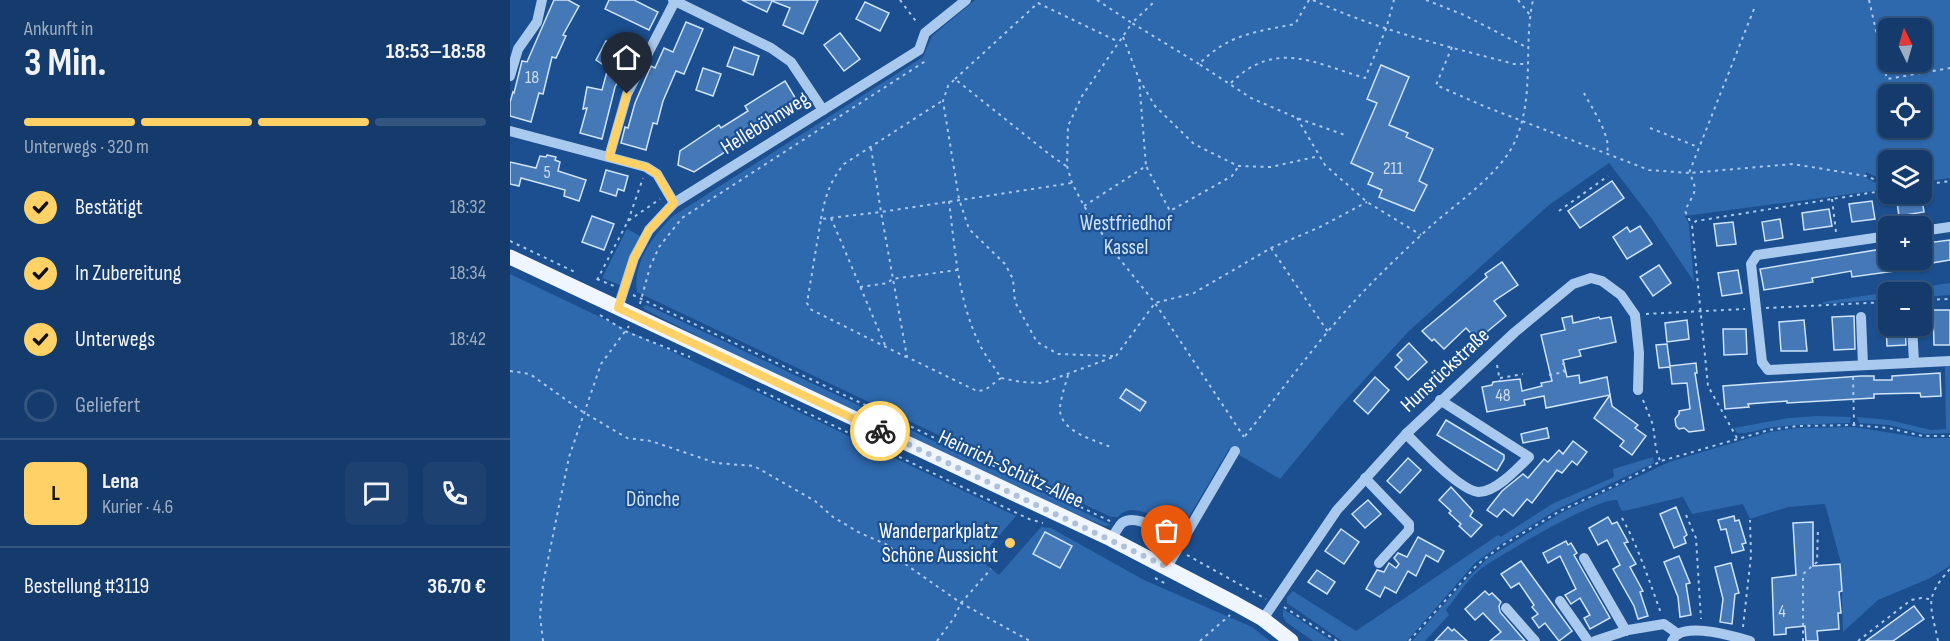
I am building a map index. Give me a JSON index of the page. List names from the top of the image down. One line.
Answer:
{"streets":{"main road":["Heinrich-Schütz-Allee"],"street":["Helleböhnweg","Hunsrückstraße"]},"crossings":[["Helleböhnweg","Heinrich-Schütz-Allee"],["Hunsrückstraße","Heinrich-Schütz-Allee"]],"parks":["Westfriedhof Kassel","Dönche"],"places":["Wanderparkplatz Schöne Aussicht"],"house_numbers":["18","211","5","48","4"],"north":"top","page":{"heading":["3 Min.","Ankunft in","18:53–18:58"],"panel":["Lena","Kurier · 4.6","Bestellung #3119","36.70 €"],"map_buttons":["+","−"],"bar":"Unterwegs · 320 m","list":[["Bestätigt","18:32"],["In Zubereitung","18:34"],["Unterwegs","18:42"],"Geliefert"],"round":"L"}}
